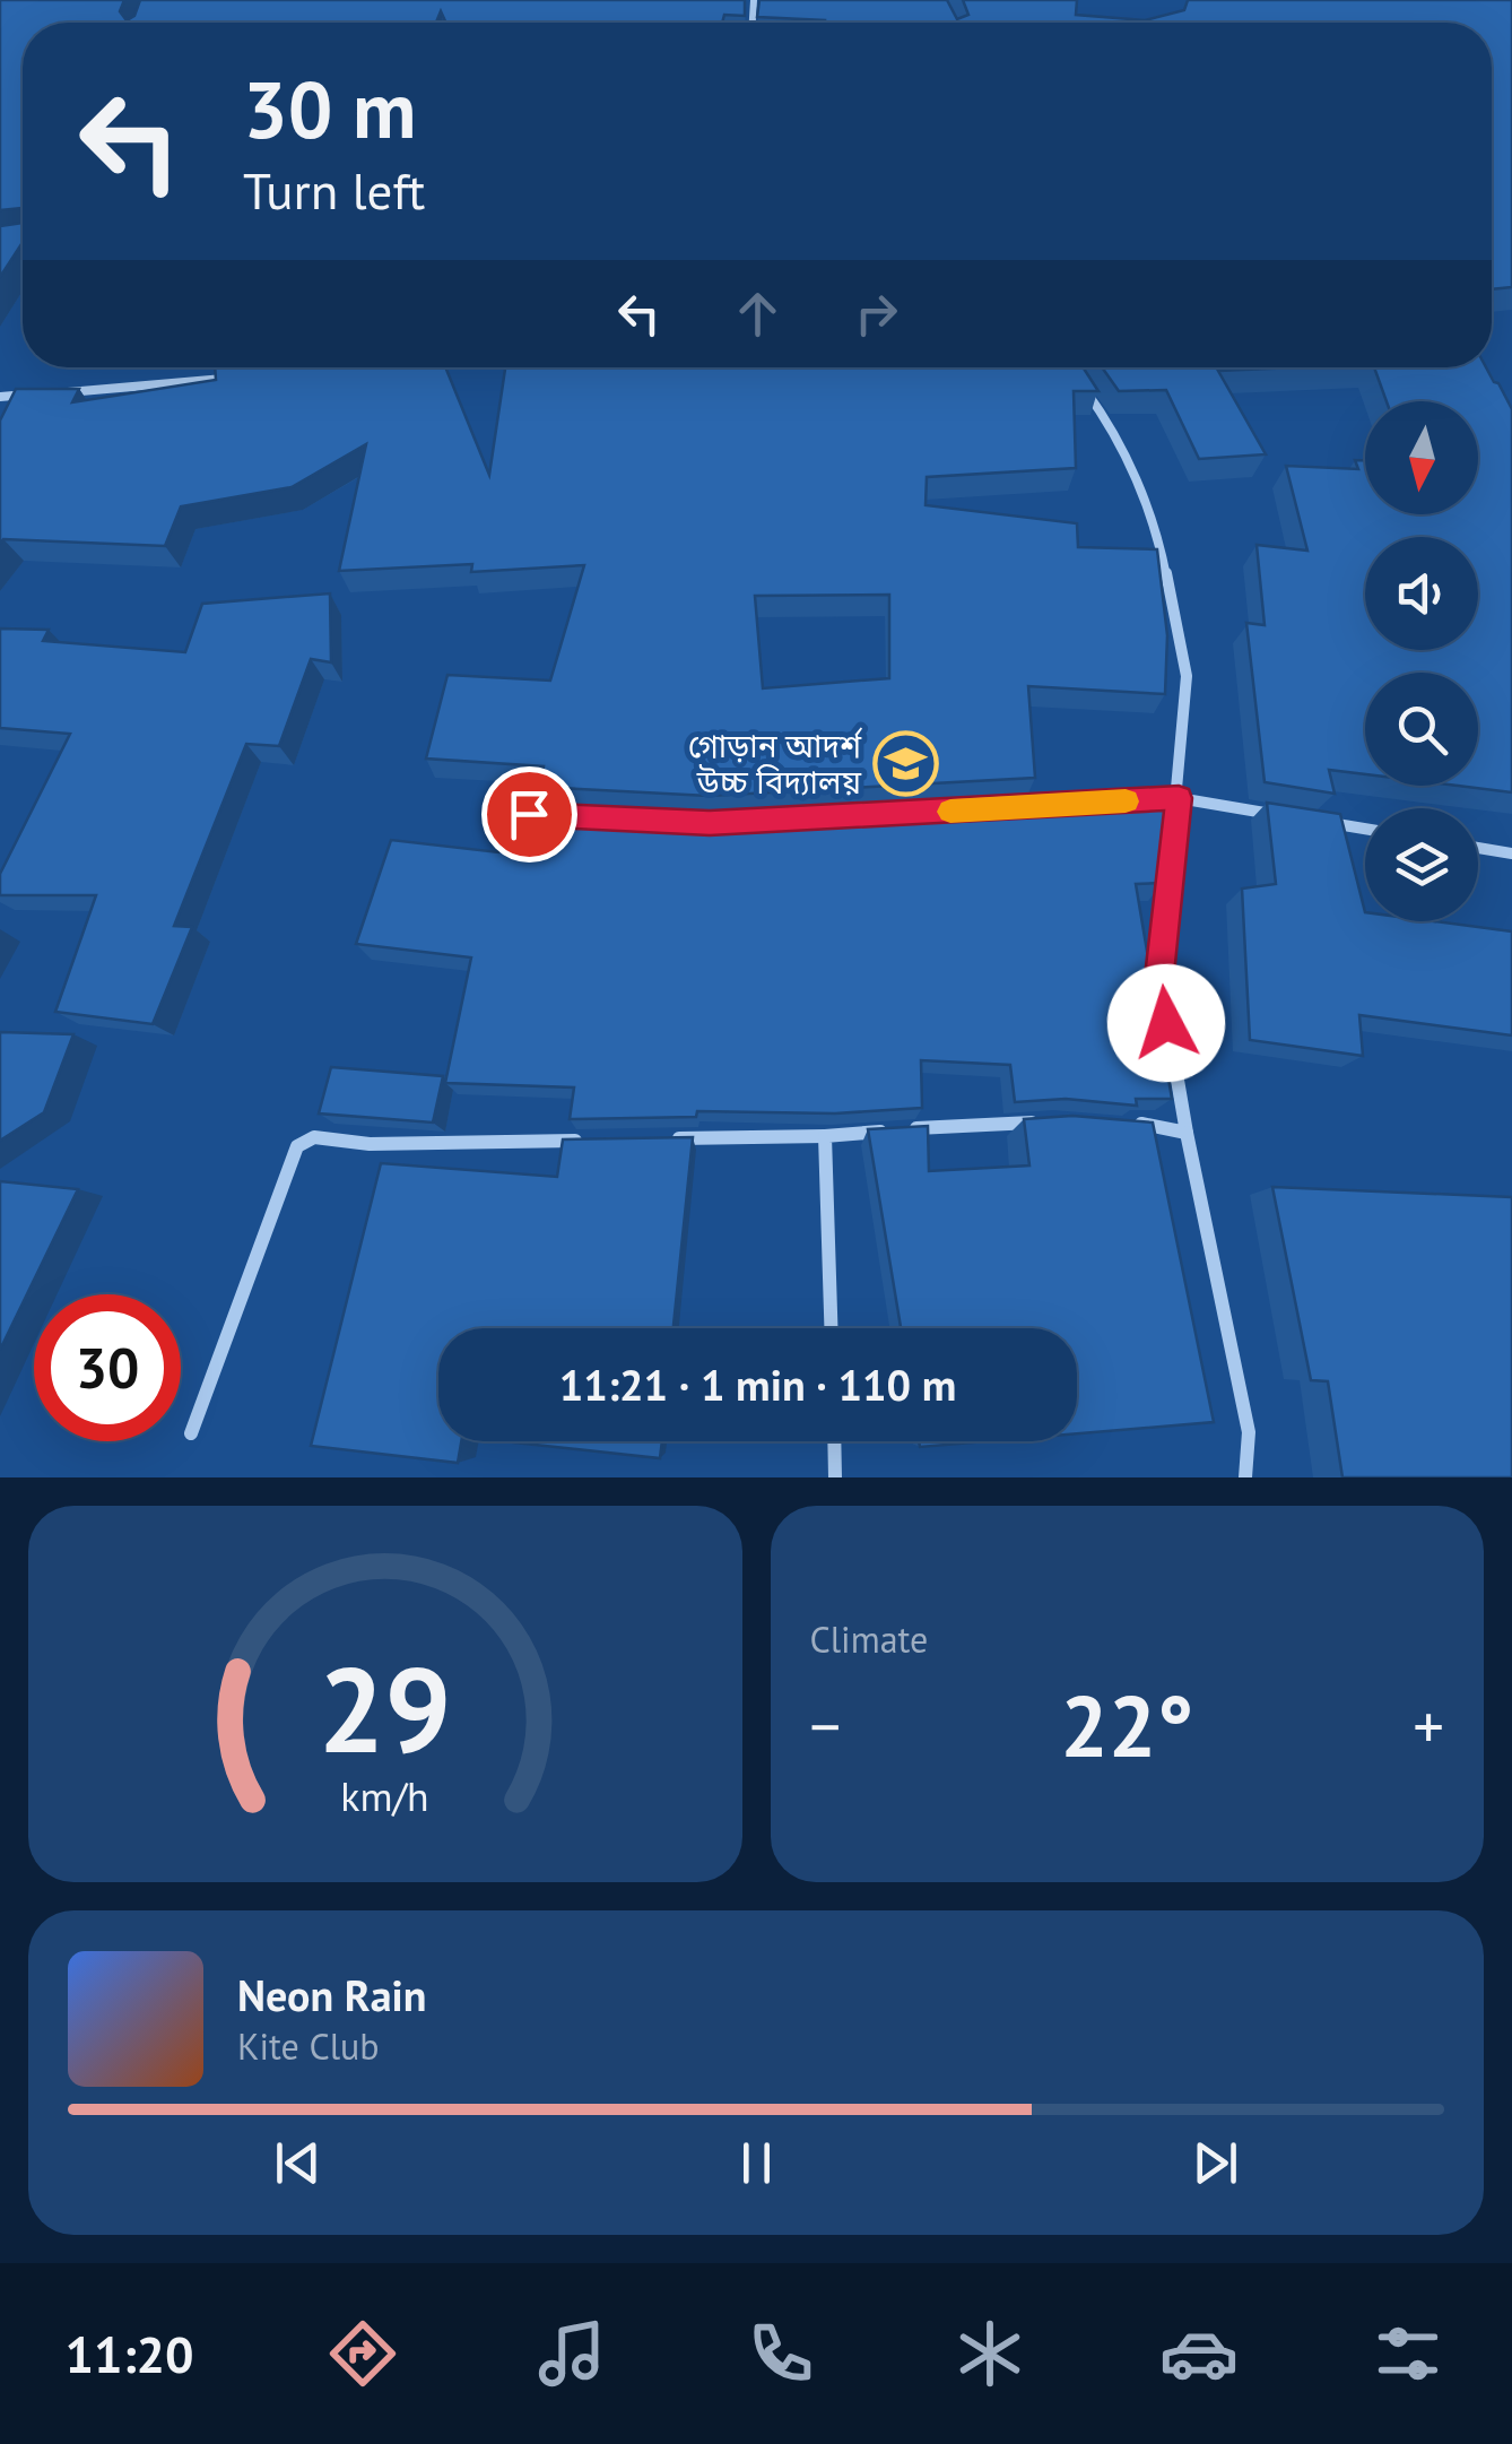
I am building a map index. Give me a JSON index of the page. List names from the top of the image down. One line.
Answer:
{"places":{"school or university":["গোড়ান আদর্শ উচ্চ বিদ্যালয়"]},"north":"bottom","page":{"turn":["30 m","Turn left"],"limit":"30","trip":"11:21 · 1 min · 110 m","tile":"Climate","heat":["−","22°","+"],"song":["Neon Rain","Kite Club"],"tabs":"11:20","gauge":["29","km/h"]}}
